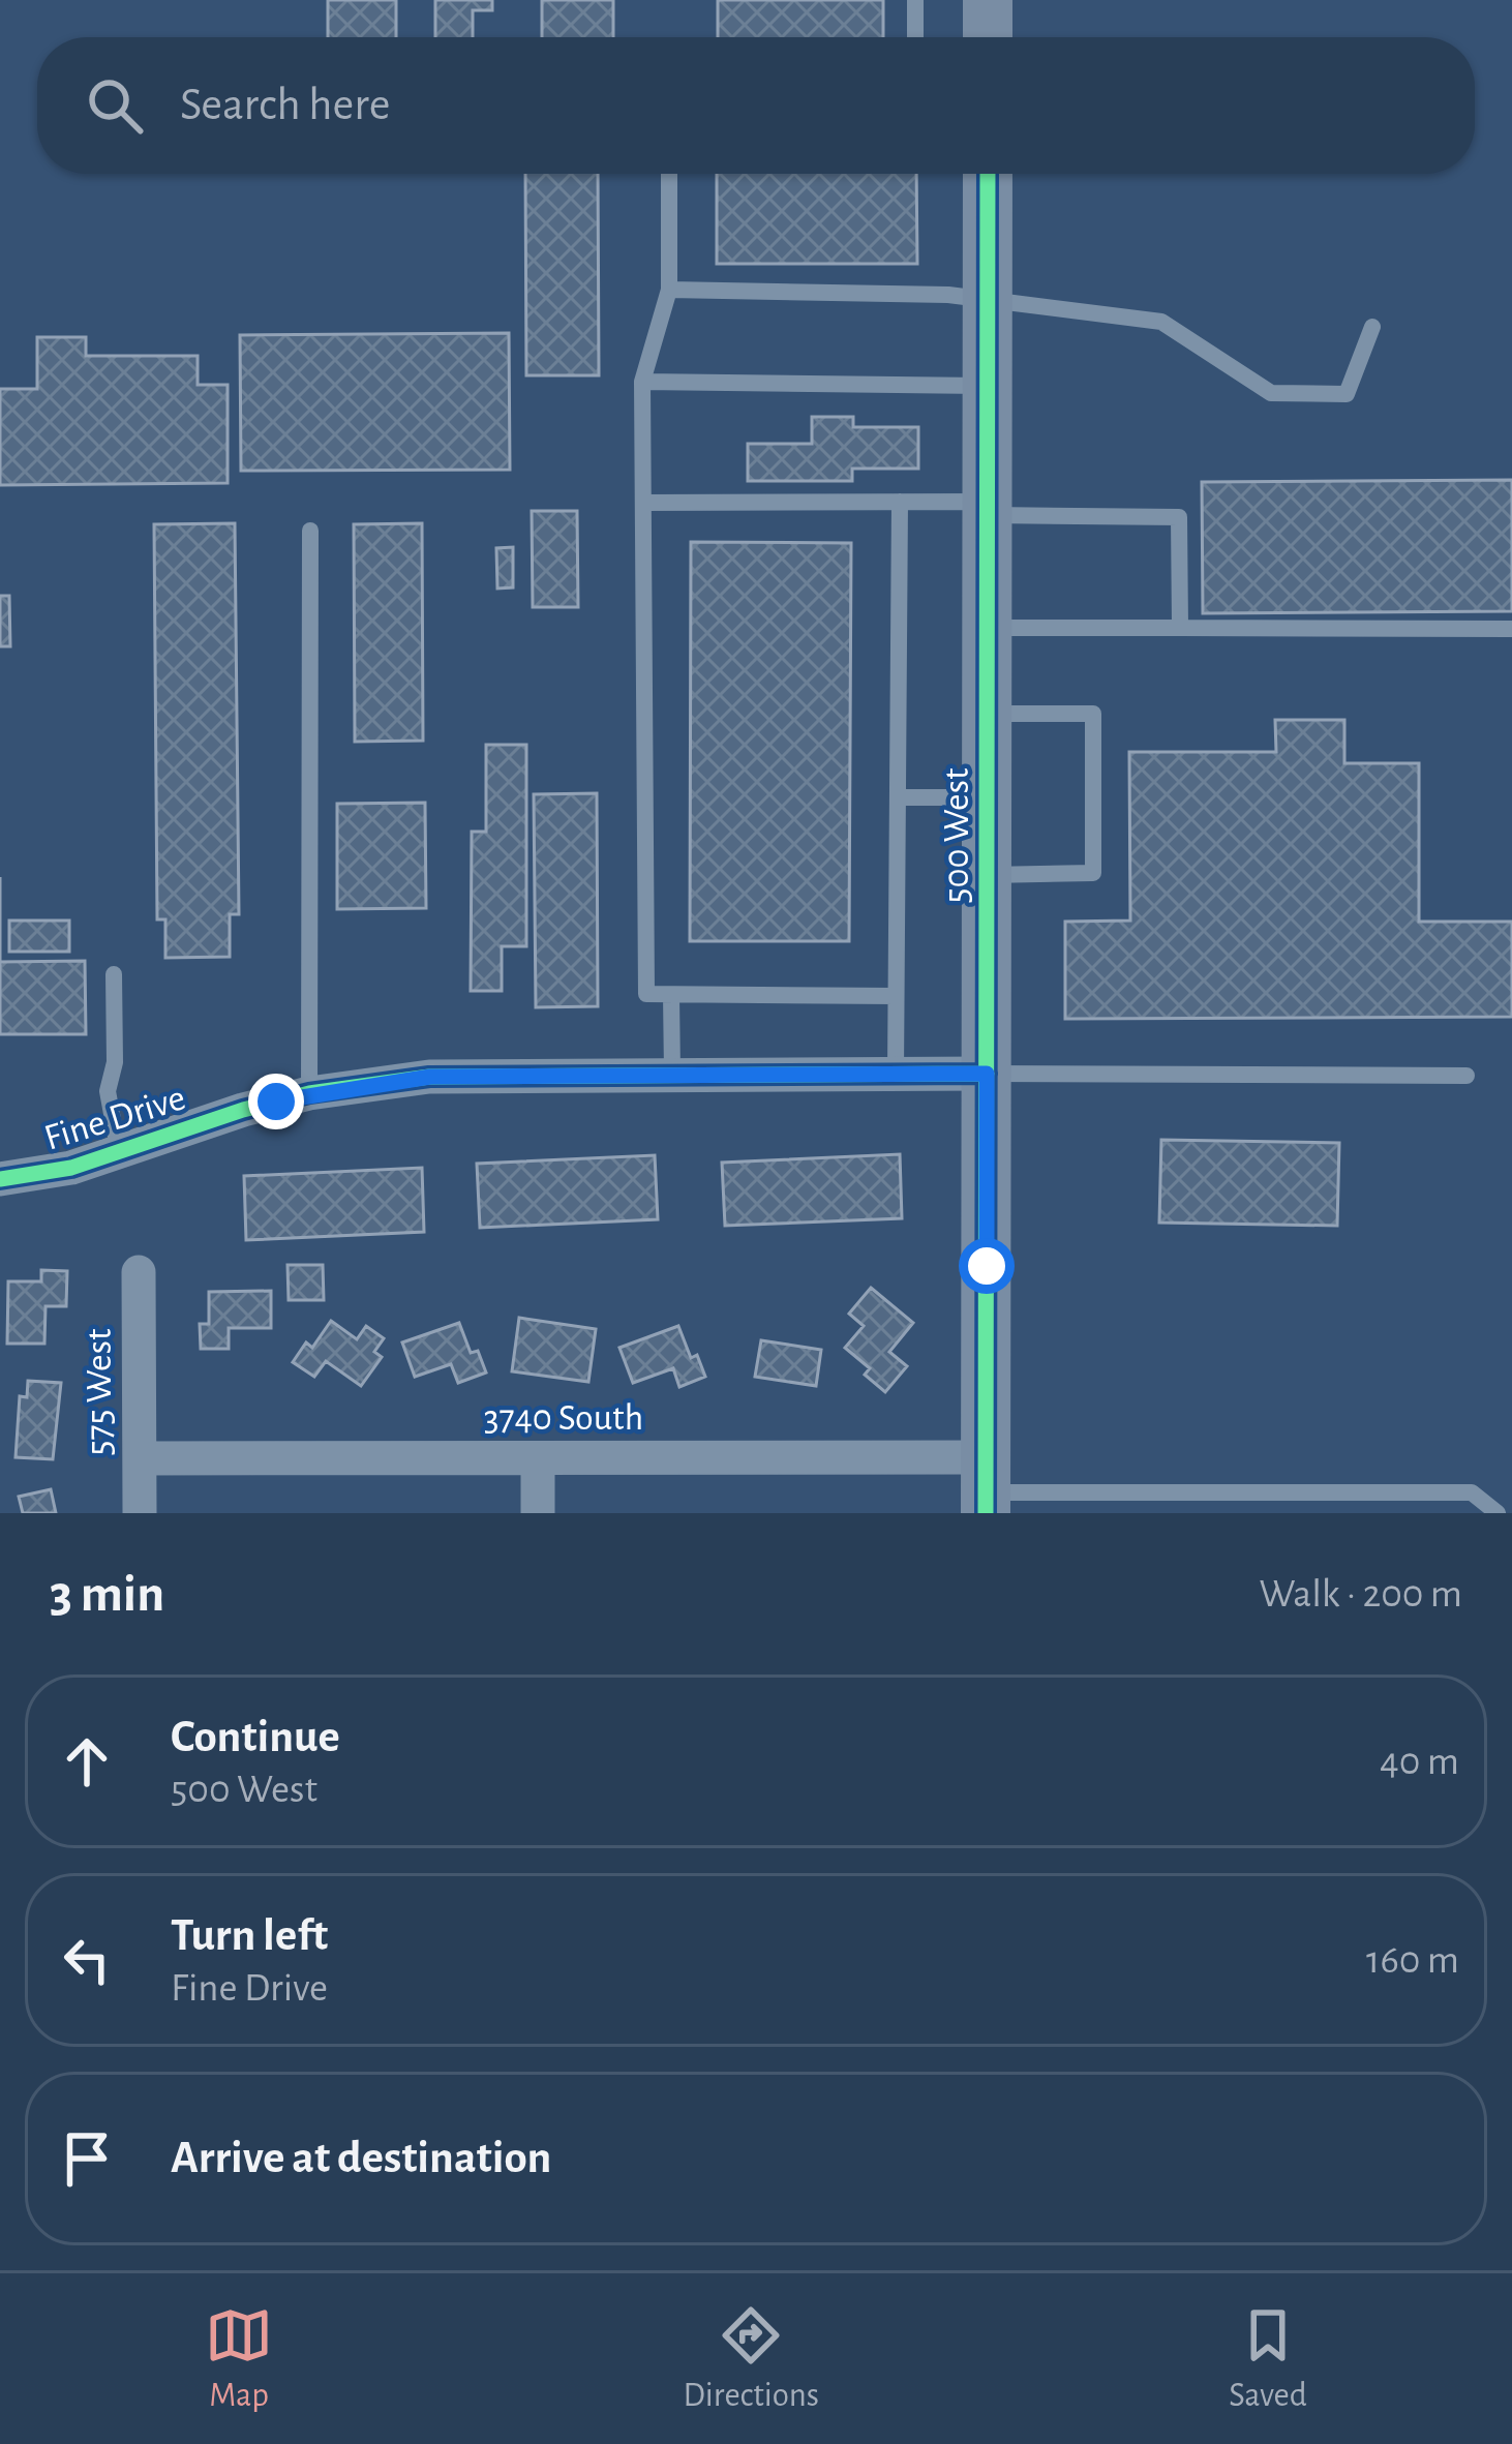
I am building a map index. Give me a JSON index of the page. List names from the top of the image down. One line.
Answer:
{"streets":{"main road":["500 West"],"street":["Fine Drive","575 West","3740 South"]},"crossings":[["500 West","Fine Drive"],["500 West","3740 South"],["575 West","3740 South"]],"page":{"search":"Search here","heading":["3 min","Walk · 200 m"],"list":[["Continue","500 West","40 m"],["Turn left","Fine Drive","160 m"],"Arrive at destination"],"nav":["Map","Directions","Saved"]}}
